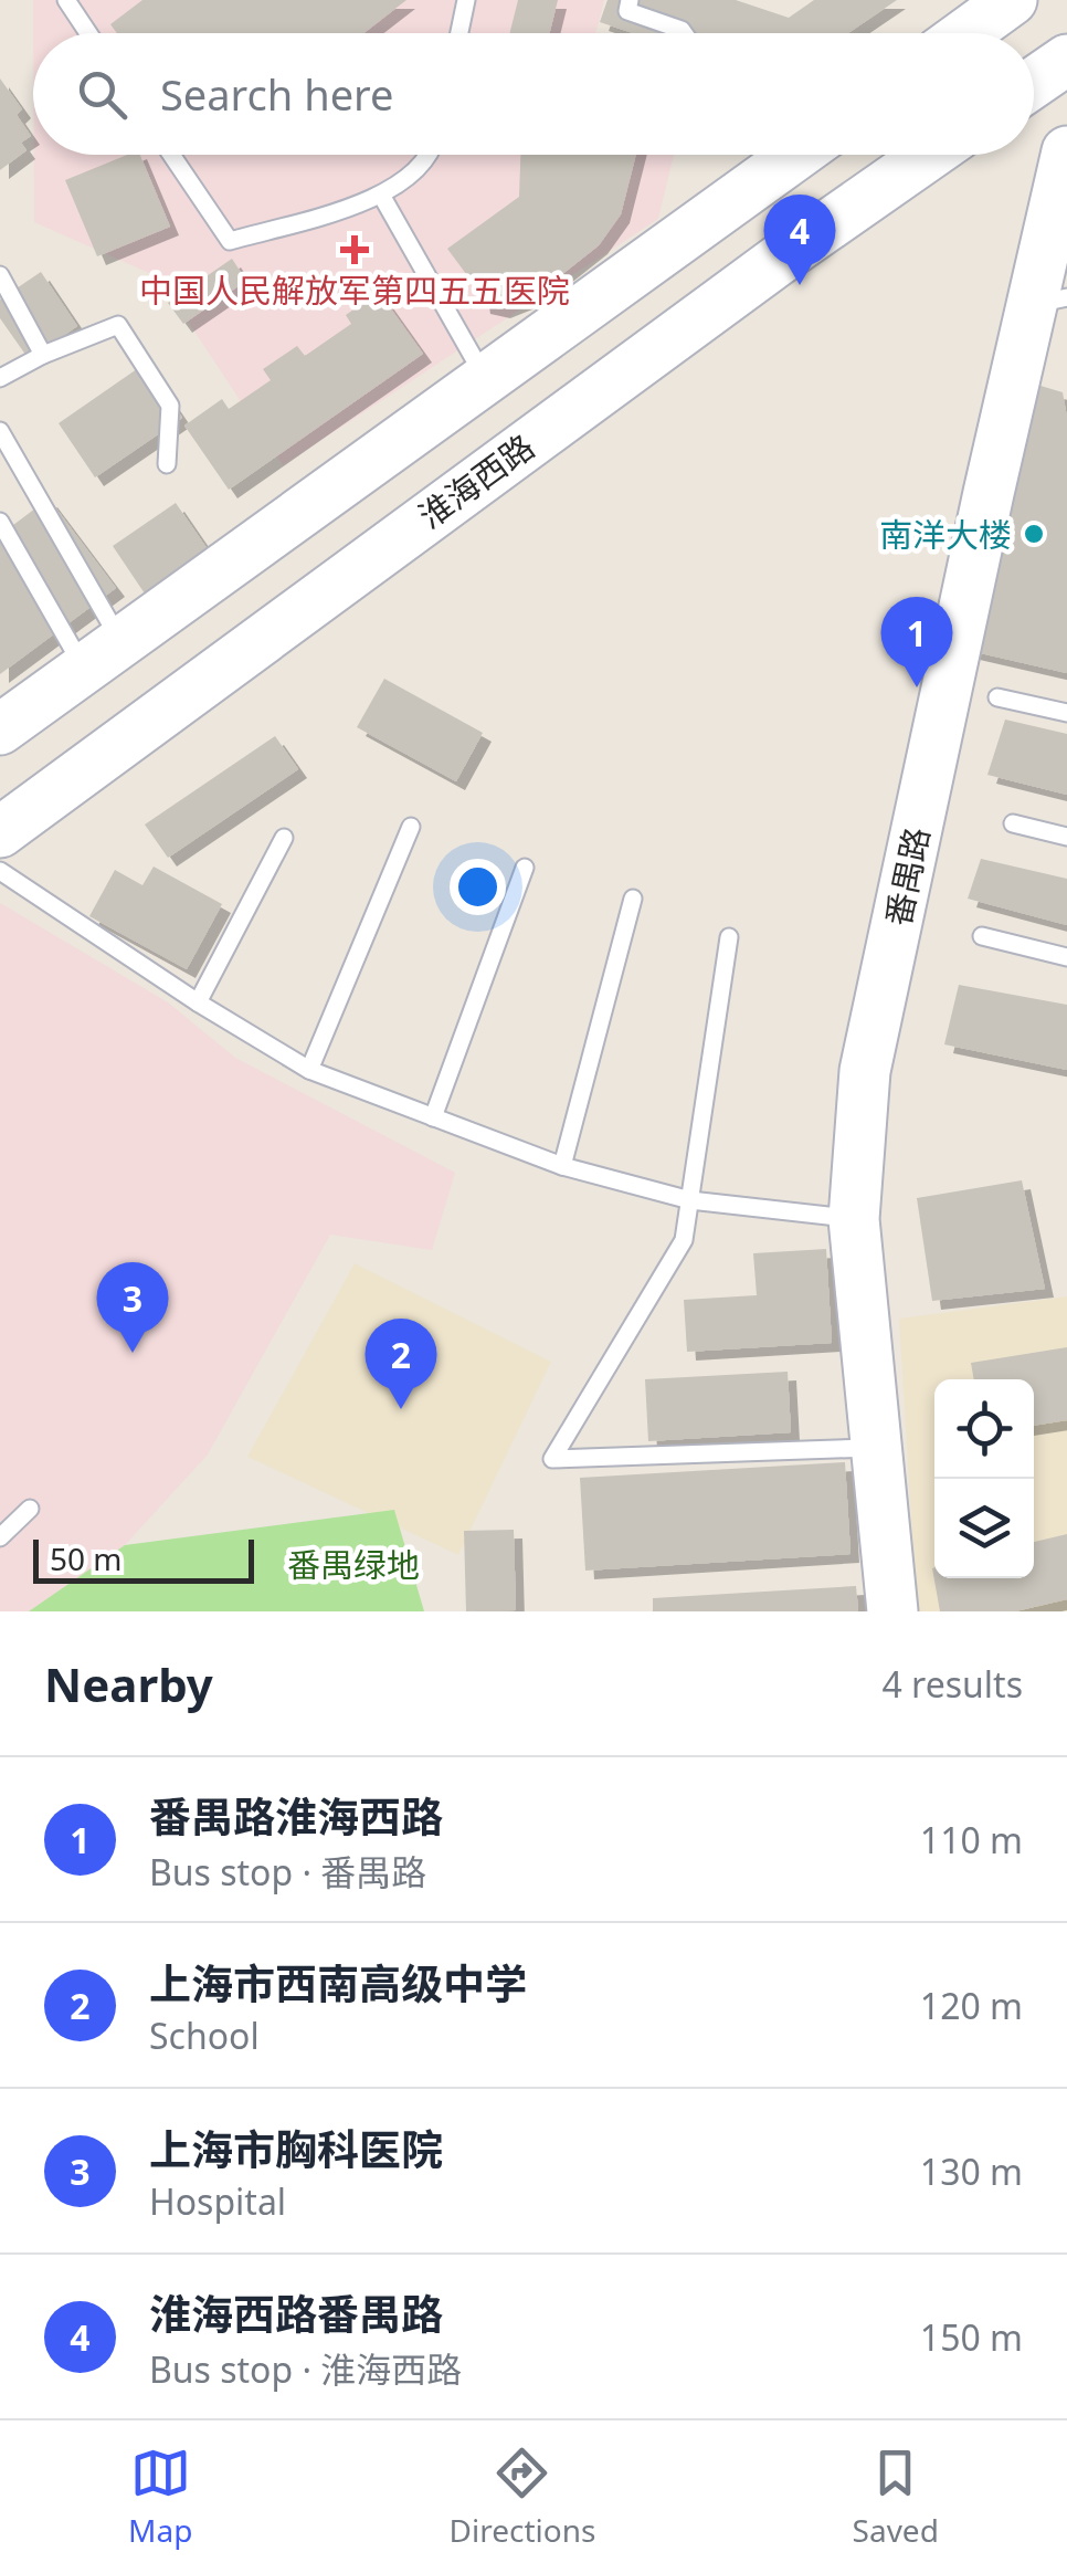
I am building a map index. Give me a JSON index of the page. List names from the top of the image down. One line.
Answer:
{"streets":{"main road":["淮海西路","番禺路"]},"parks":["番禺绿地"],"places":{"health":["中国人民解放军第四五五医院"],"other":["南洋大楼"]},"scale_bar":"50 m","page":{"search":"Search here","pins":["4","1","3","2"],"scale":"50 m","heading":["Nearby","4 results"],"list":[{"mark":"1","name":"番禺路淮海西路","note":"Bus stop · 番禺路","value":"110 m"},{"mark":"2","name":"上海市西南高级中学","note":"School","value":"120 m"},{"mark":"3","name":"上海市胸科医院","note":"Hospital","value":"130 m"},{"mark":"4","name":"淮海西路番禺路","note":"Bus stop · 淮海西路","value":"150 m"}],"nav":["Map","Directions","Saved"]}}
